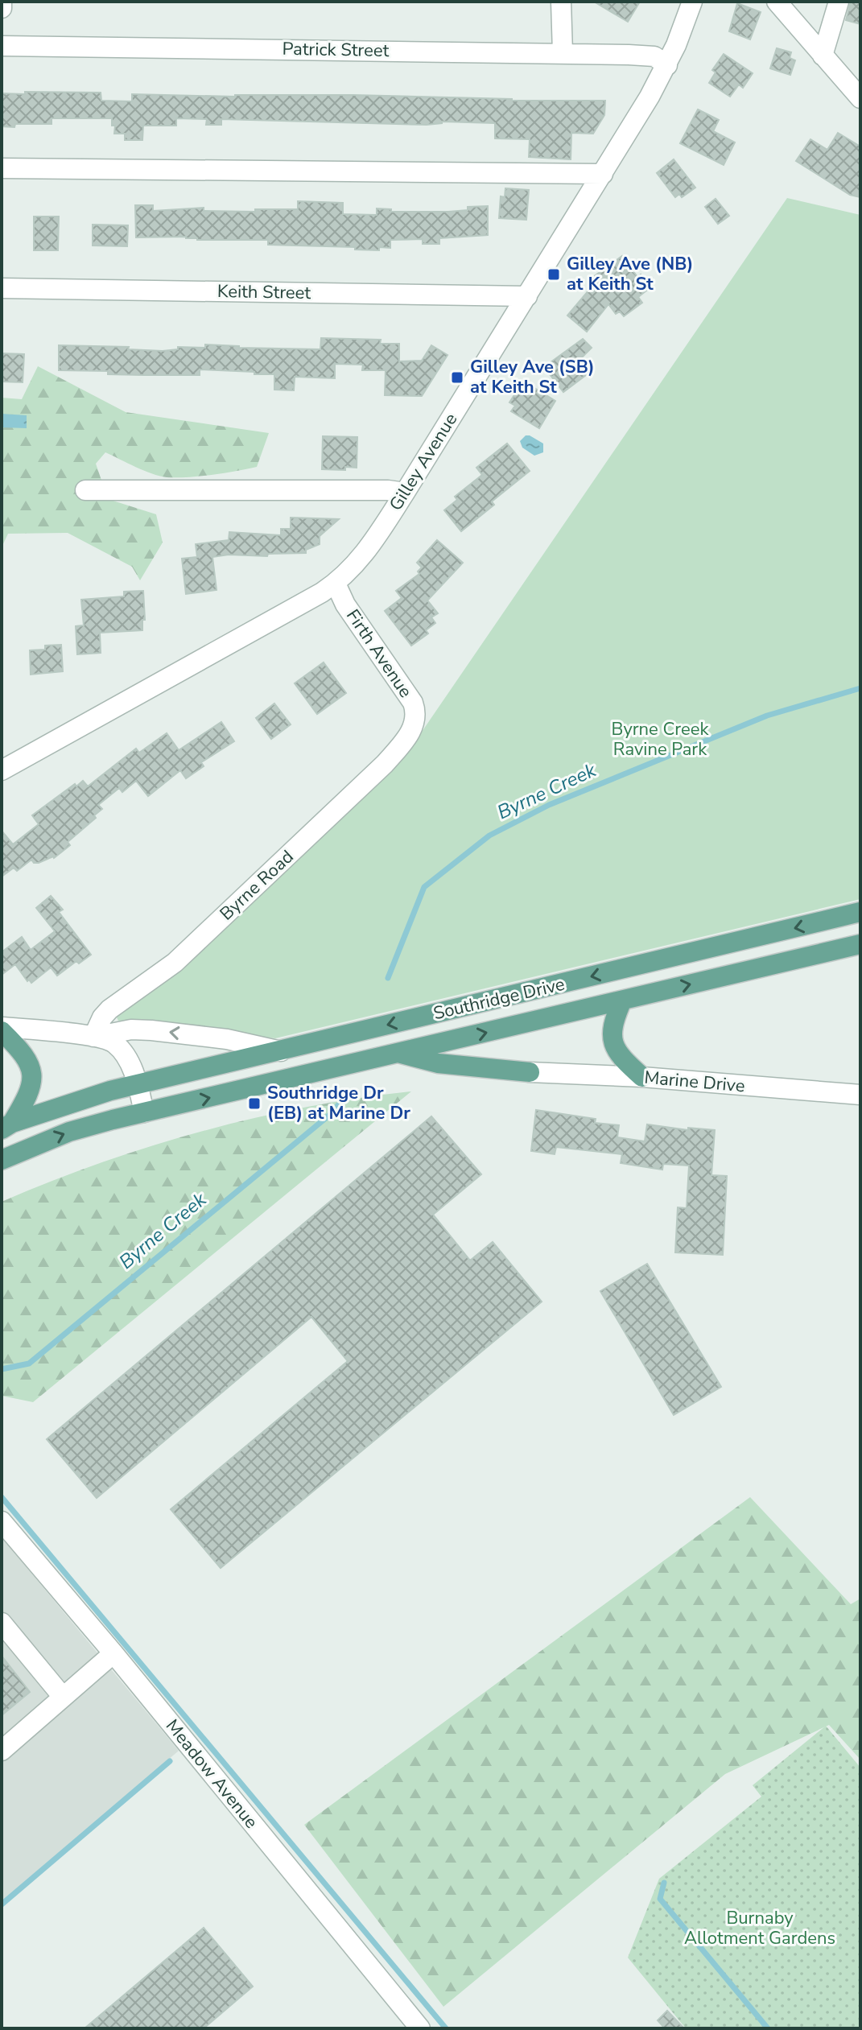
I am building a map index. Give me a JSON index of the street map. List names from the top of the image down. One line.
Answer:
{"streets":{"main road":["Southridge Drive"],"street":["Patrick Street","Keith Street","Gilley Avenue","Firth Avenue","Byrne Road","Marine Drive","Meadow Avenue"]},"crossings":[["Patrick Street","Gilley Avenue"],["Keith Street","Gilley Avenue"],["Gilley Avenue","Firth Avenue"],["Firth Avenue","Byrne Road"]],"water":["Byrne Creek"],"parks":["Byrne Creek Ravine Park","Burnaby Allotment Gardens"],"places":{"transit":["Gilley Ave (NB) at Keith St","Gilley Ave (SB) at Keith St","Southridge Dr (EB) at Marine Dr"]}}
